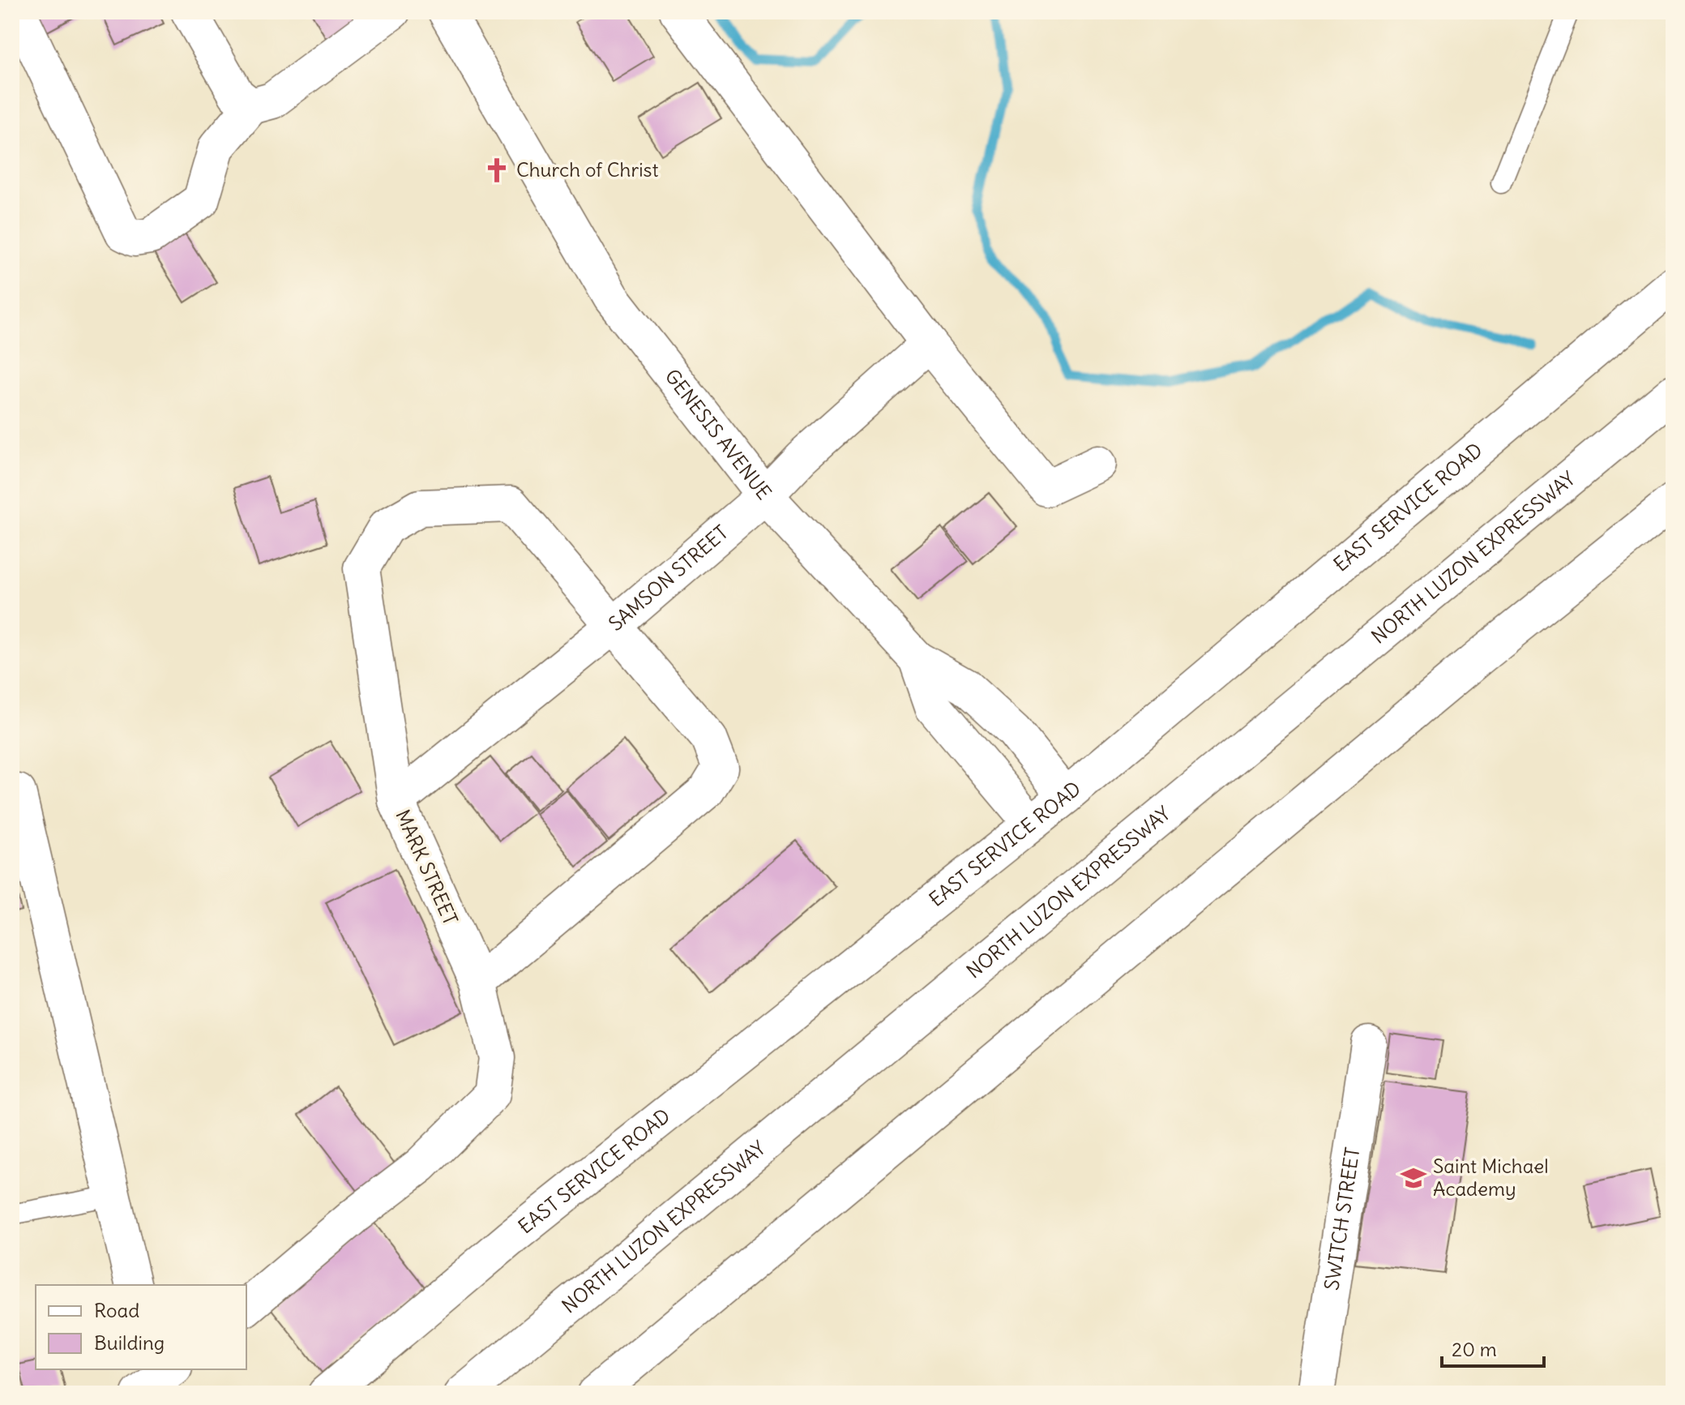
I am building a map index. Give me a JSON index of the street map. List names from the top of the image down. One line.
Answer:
{"streets":{"main road":["GENESIS AVENUE","EAST SERVICE ROAD","NORTH LUZON EXPRESSWAY","SAMSON STREET","MARK STREET","SWITCH STREET"]},"crossings":[["GENESIS AVENUE","EAST SERVICE ROAD"],["GENESIS AVENUE","SAMSON STREET"],["SAMSON STREET","MARK STREET"]],"places":{"church":["Church of Christ"],"school or university":["Saint Michael Academy"]},"legend":["Road","Building"],"scale_bar":"20 m"}
